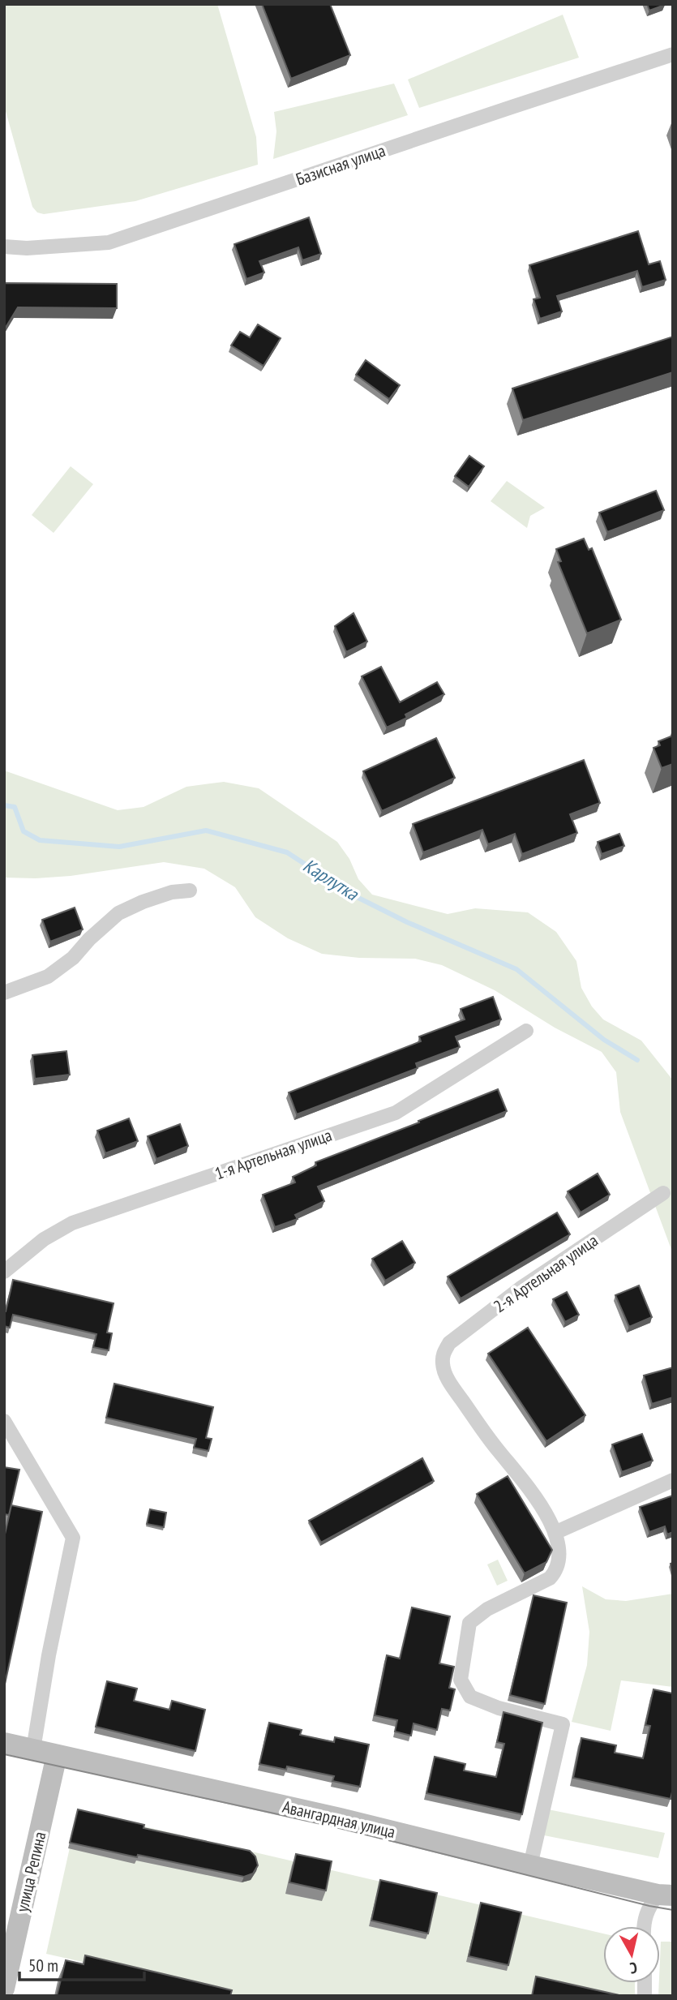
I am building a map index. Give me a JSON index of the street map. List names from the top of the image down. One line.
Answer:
{"streets":{"street":["Базисная улица","1-я Артельная улица","2-я Артельная улица","Авангардная улица","улица Репина"]},"crossings":[["Авангардная улица","улица Репина"]],"water":["Карлутка"],"scale_bar":"50 m","north":"bottom"}
